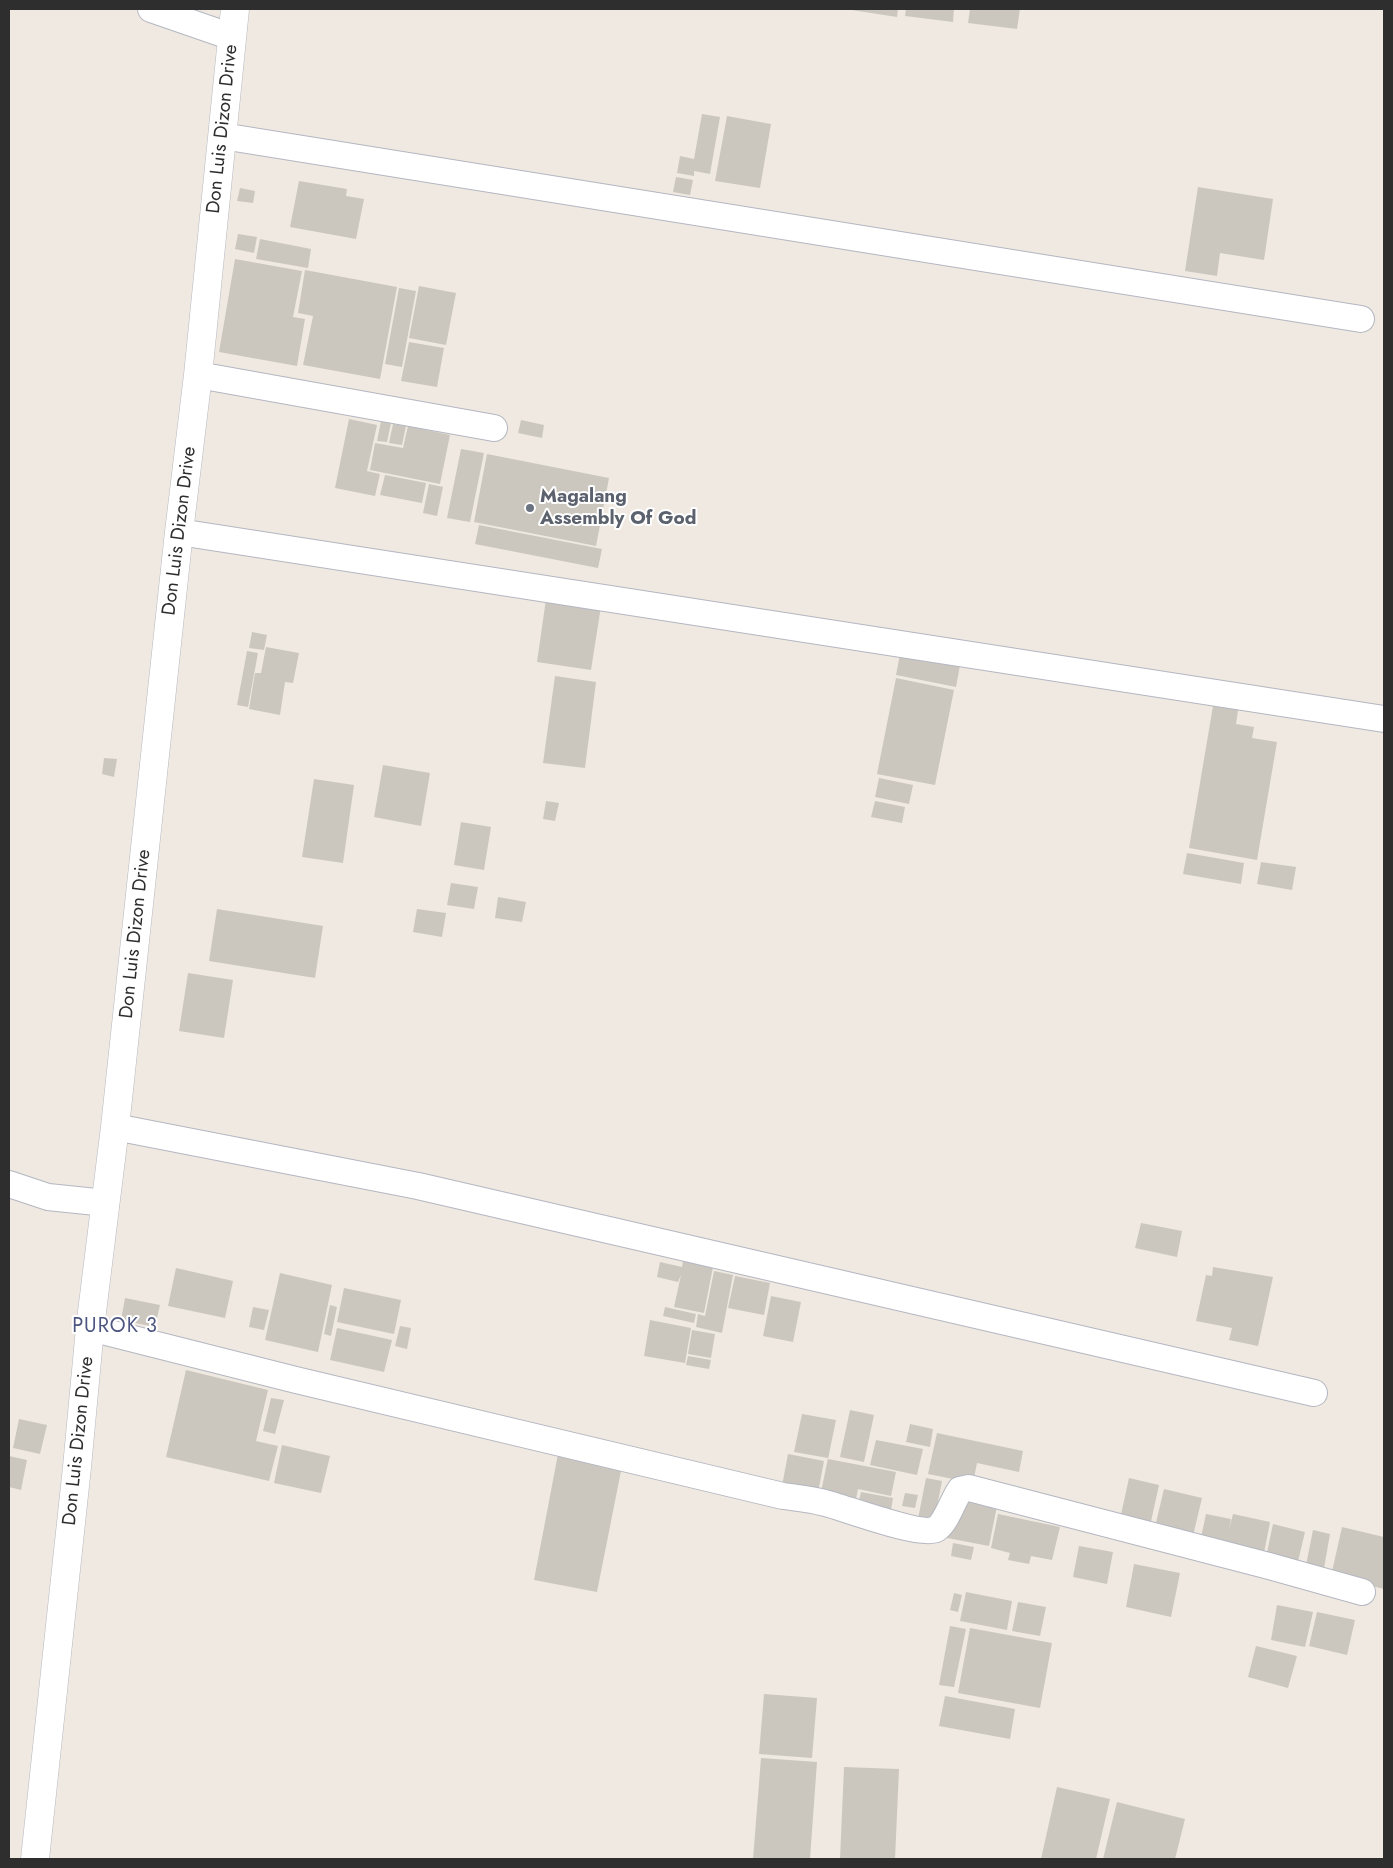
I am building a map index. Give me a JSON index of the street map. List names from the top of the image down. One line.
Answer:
{"streets":{"street":["Don Luis Dizon Drive"]},"districts":["PUROK 3"],"places":["Magalang Assembly Of God"]}
